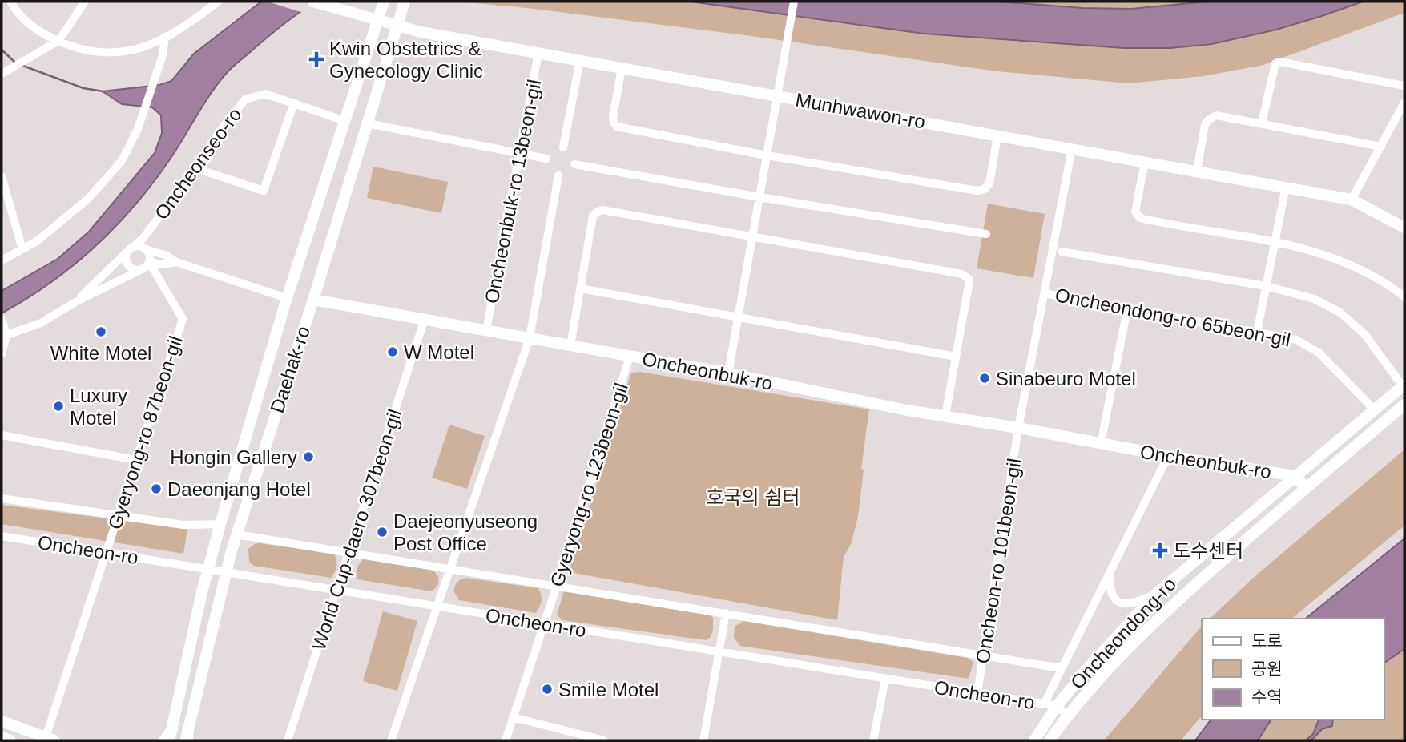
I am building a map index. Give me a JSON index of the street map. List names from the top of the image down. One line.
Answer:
{"streets":{"street":["Munhwawon-ro","Oncheonseo-ro","Oncheonbuk-ro 13beon-gil","Oncheondong-ro 65beon-gil","Daehak-ro","Oncheonbuk-ro","Gyeryong-ro 87beon-gil","Gyeryong-ro 123beon-gil","World Cup-daero 307beon-gil","Oncheon-ro","Oncheon-ro 101beon-gil","Oncheondong-ro"]},"crossings":[["Munhwawon-ro","Oncheonbuk-ro 13beon-gil"],["Munhwawon-ro","Daehak-ro"],["Munhwawon-ro","Oncheon-ro 101beon-gil"],["Oncheonseo-ro","Gyeryong-ro 87beon-gil"],["Oncheonbuk-ro 13beon-gil","Oncheonbuk-ro"],["Oncheondong-ro 65beon-gil","Oncheon-ro 101beon-gil"],["Oncheondong-ro 65beon-gil","Oncheondong-ro"],["Daehak-ro","Oncheonbuk-ro"],["Daehak-ro","Oncheon-ro"],["Oncheonbuk-ro","Gyeryong-ro 123beon-gil"],["Oncheonbuk-ro","World Cup-daero 307beon-gil"],["Oncheonbuk-ro","Oncheon-ro 101beon-gil"],["Oncheonbuk-ro","Oncheondong-ro"],["Gyeryong-ro 87beon-gil","Oncheon-ro"],["Gyeryong-ro 123beon-gil","Oncheon-ro"],["World Cup-daero 307beon-gil","Oncheon-ro"],["Oncheon-ro","Oncheon-ro 101beon-gil"],["Oncheon-ro","Oncheondong-ro"]],"parks":["호국의 쉼터"],"places":{"health":["Kwin Obstetrics & Gynecology Clinic","도수센터"],"other":["White Motel","W Motel","Sinabeuro Motel","Luxury Motel","Hongin Gallery","Daeonjang Hotel","Daejeonyuseong Post Office","Smile Motel"]},"legend":["도로","공원","수역"]}
